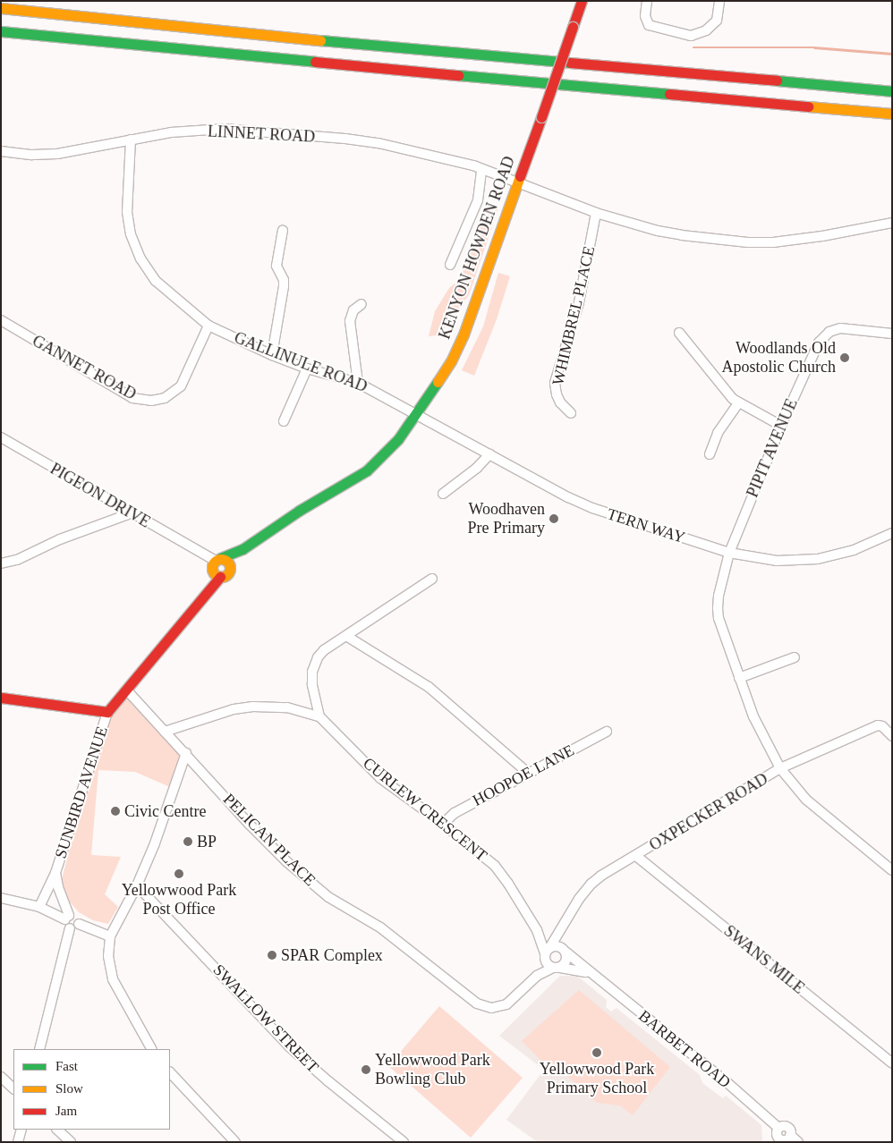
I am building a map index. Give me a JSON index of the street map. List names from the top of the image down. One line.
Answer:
{"streets":{"main road":["KENYON HOWDEN ROAD"],"street":["LINNET ROAD","WHIMBREL PLACE","GALLINULE ROAD","GANNET ROAD","PIPIT AVENUE","PIGEON DRIVE","TERN WAY","HOOPOE LANE","SUNBIRD AVENUE","CURLEW CRESCENT","OXPECKER ROAD","PELICAN PLACE","SWANS MILE","SWALLOW STREET","BARBET ROAD"]},"crossings":[["LINNET ROAD","KENYON HOWDEN ROAD"],["LINNET ROAD","GALLINULE ROAD"],["KENYON HOWDEN ROAD","GALLINULE ROAD"],["KENYON HOWDEN ROAD","PIGEON DRIVE"],["KENYON HOWDEN ROAD","TERN WAY"],["GALLINULE ROAD","GANNET ROAD"],["GALLINULE ROAD","TERN WAY"],["PIPIT AVENUE","TERN WAY"],["PIPIT AVENUE","OXPECKER ROAD"],["HOOPOE LANE","CURLEW CRESCENT"],["CURLEW CRESCENT","OXPECKER ROAD"],["CURLEW CRESCENT","PELICAN PLACE"],["CURLEW CRESCENT","BARBET ROAD"],["OXPECKER ROAD","SWANS MILE"],["OXPECKER ROAD","BARBET ROAD"]],"places":["Woodlands Old Apostolic Church","Woodhaven Pre Primary","Civic Centre","BP","Yellowwood Park Post Office","SPAR Complex","Yellowwood Park Primary School","Yellowwood Park Bowling Club"],"legend":["Fast","Slow","Jam"]}
